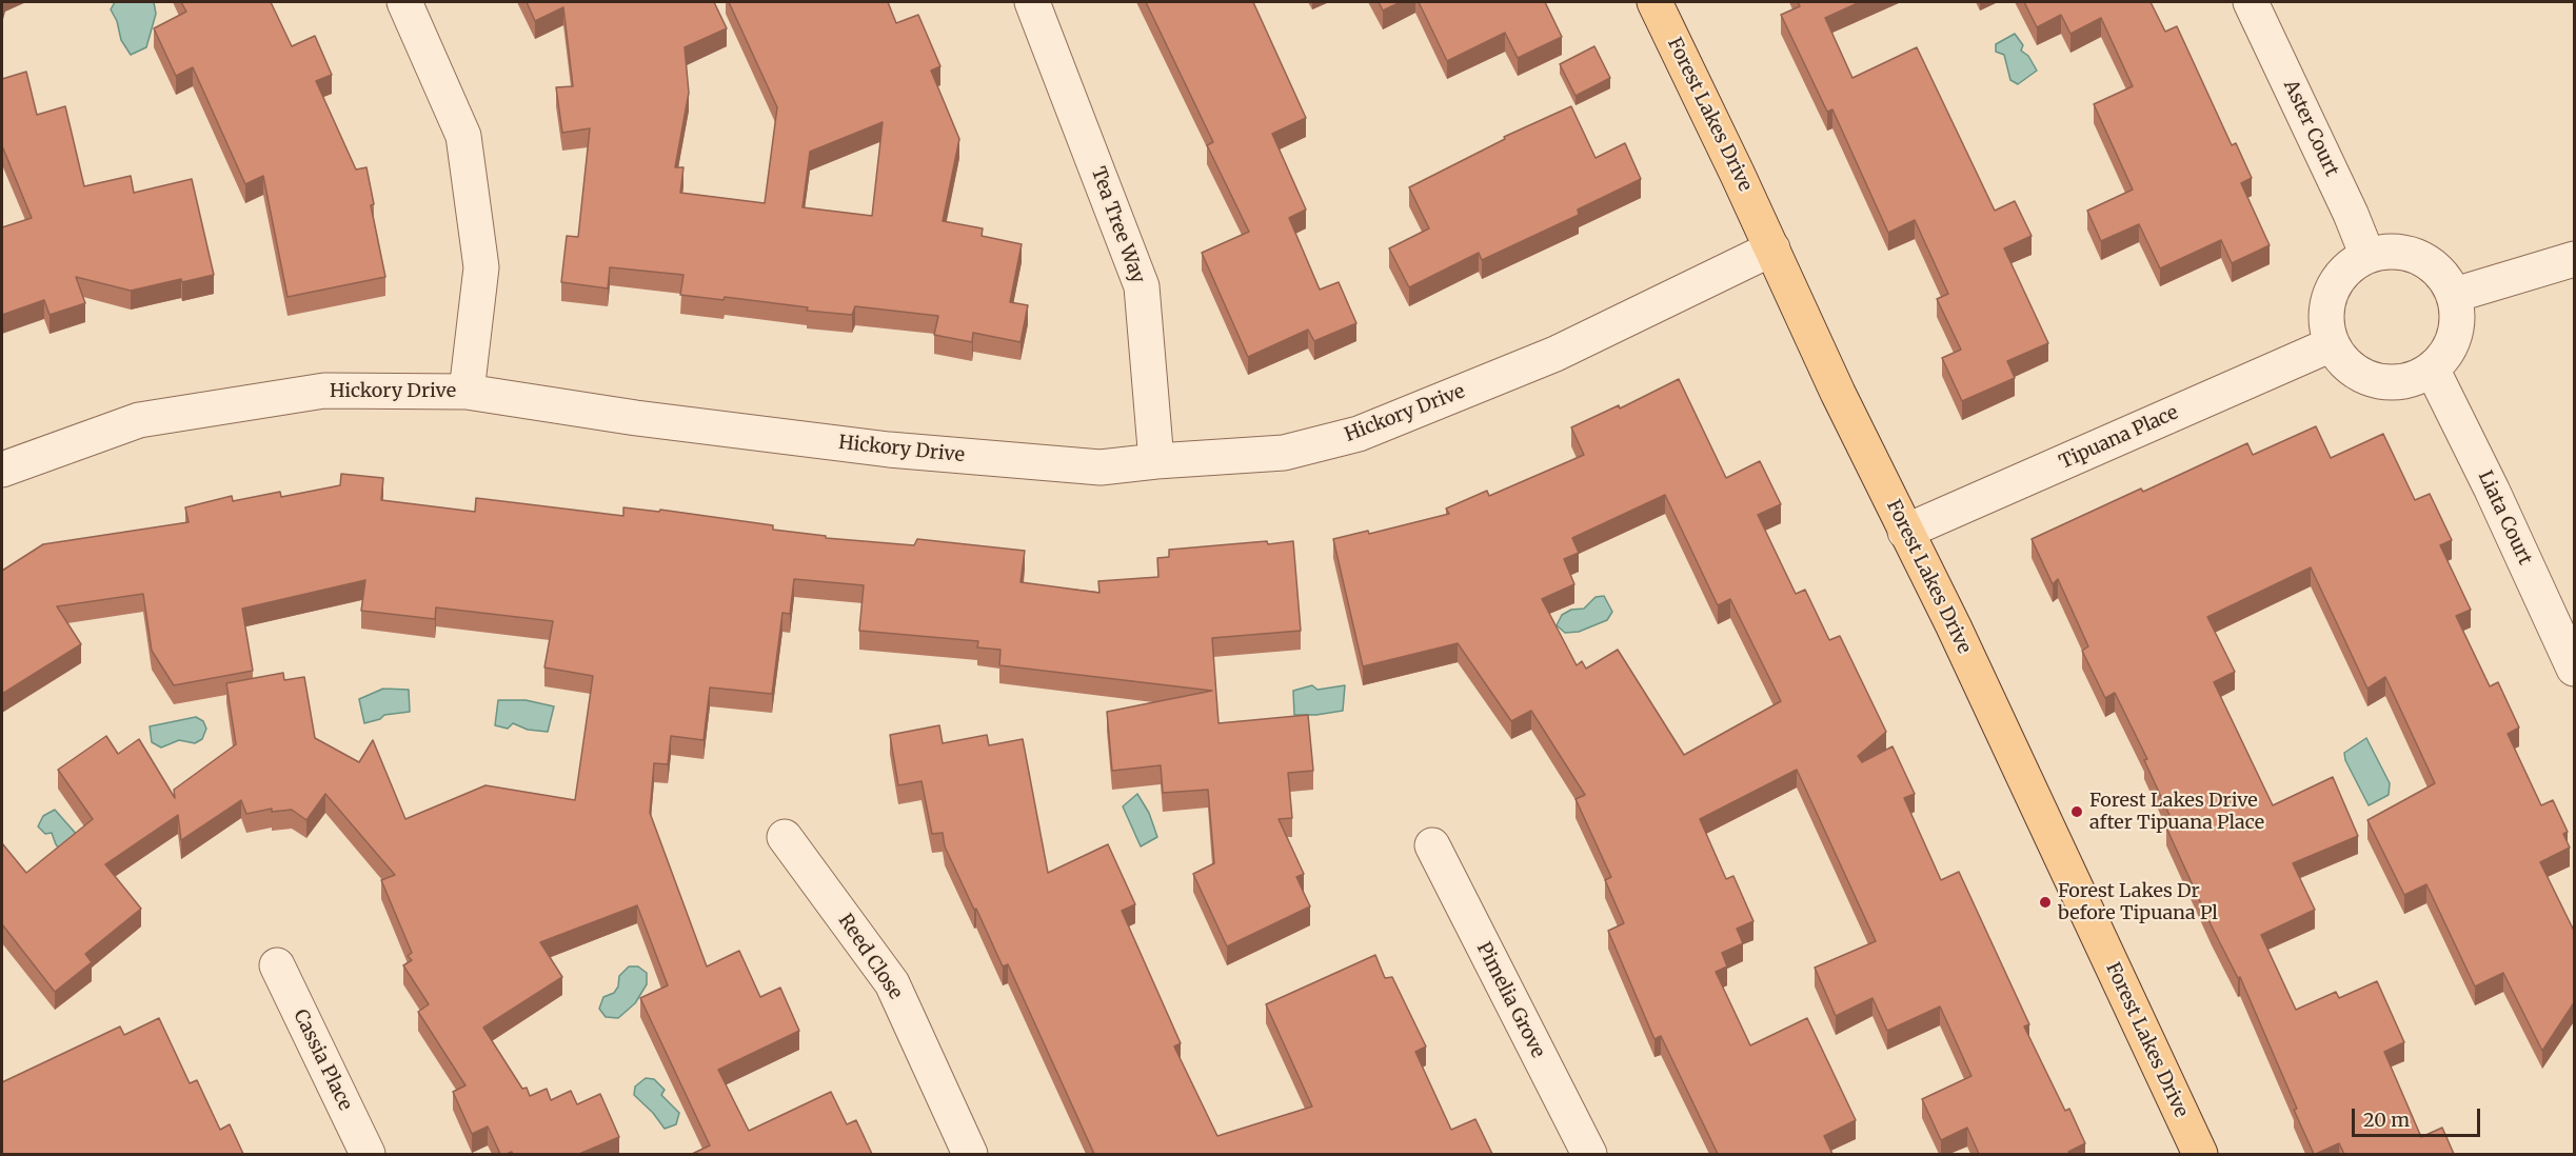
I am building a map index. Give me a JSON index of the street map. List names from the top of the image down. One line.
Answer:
{"streets":{"main road":["Forest Lakes Drive"],"street":["Aster Court","Tea Tree Way","Hickory Drive","Tipuana Place","Liata Court","Reed Close","Pimelia Grove","Cassia Place"]},"crossings":[["Forest Lakes Drive","Hickory Drive"],["Forest Lakes Drive","Tipuana Place"],["Aster Court","Tipuana Place"],["Aster Court","Liata Court"],["Tea Tree Way","Hickory Drive"],["Tipuana Place","Liata Court"]],"places":["Forest Lakes Drive after Tipuana Place","Forest Lakes Dr before Tipuana Pl"],"scale_bar":"20 m"}
